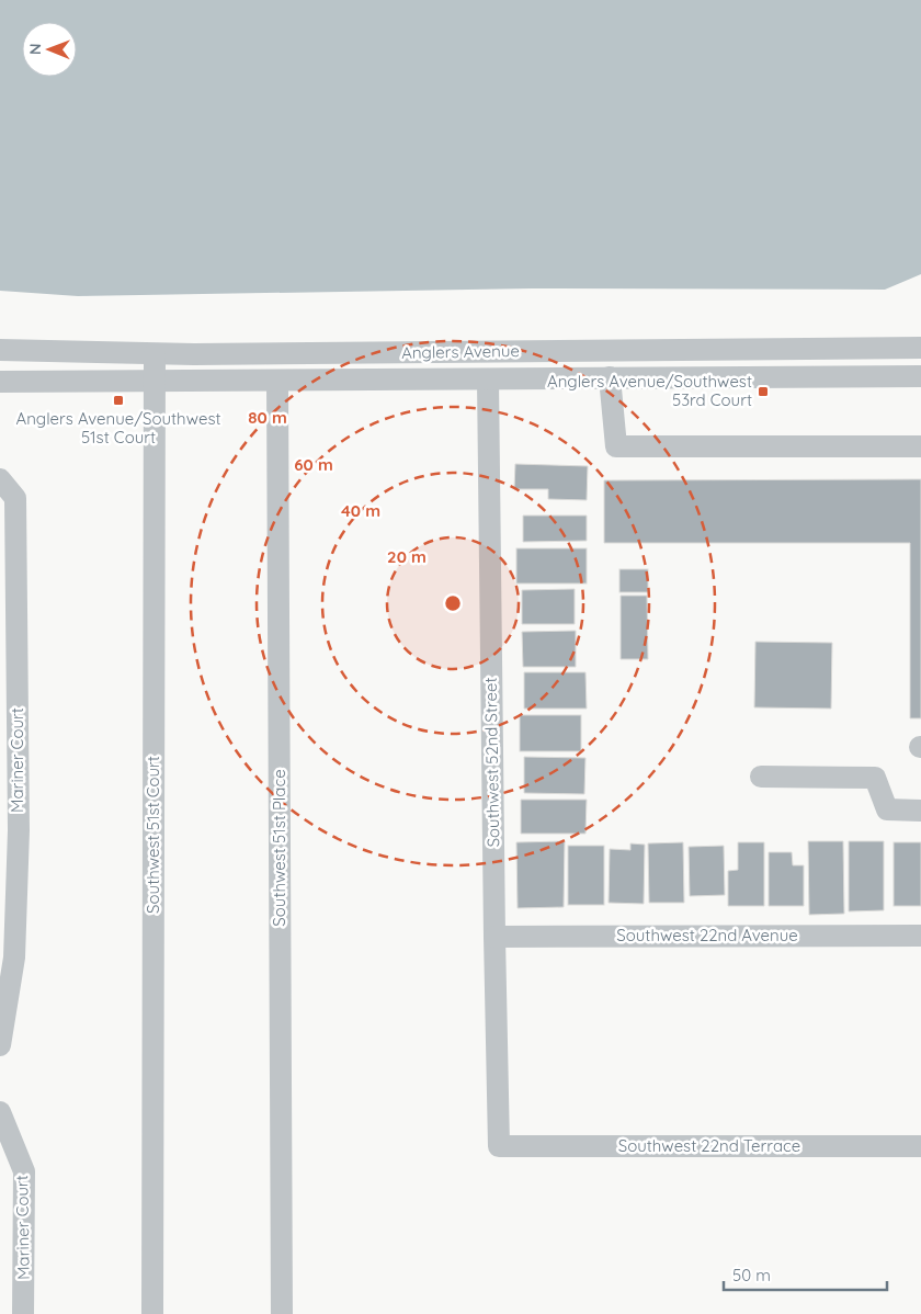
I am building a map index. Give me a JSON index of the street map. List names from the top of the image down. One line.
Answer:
{"streets":{"street":["Anglers Avenue","Mariner Court","Southwest 52nd Street","Southwest 51st Court","Southwest 51st Place","Southwest 22nd Avenue","Southwest 22nd Terrace"]},"crossings":[["Anglers Avenue","Southwest 52nd Street"],["Anglers Avenue","Southwest 51st Court"],["Anglers Avenue","Southwest 51st Place"],["Southwest 52nd Street","Southwest 22nd Avenue"],["Southwest 52nd Street","Southwest 22nd Terrace"]],"places":{"transit":["Anglers Avenue/Southwest 53rd Court","Anglers Avenue/Southwest 51st Court"]},"scale_bar":"50 m","north":"left","rings":["80 m","60 m","40 m","20 m"]}
